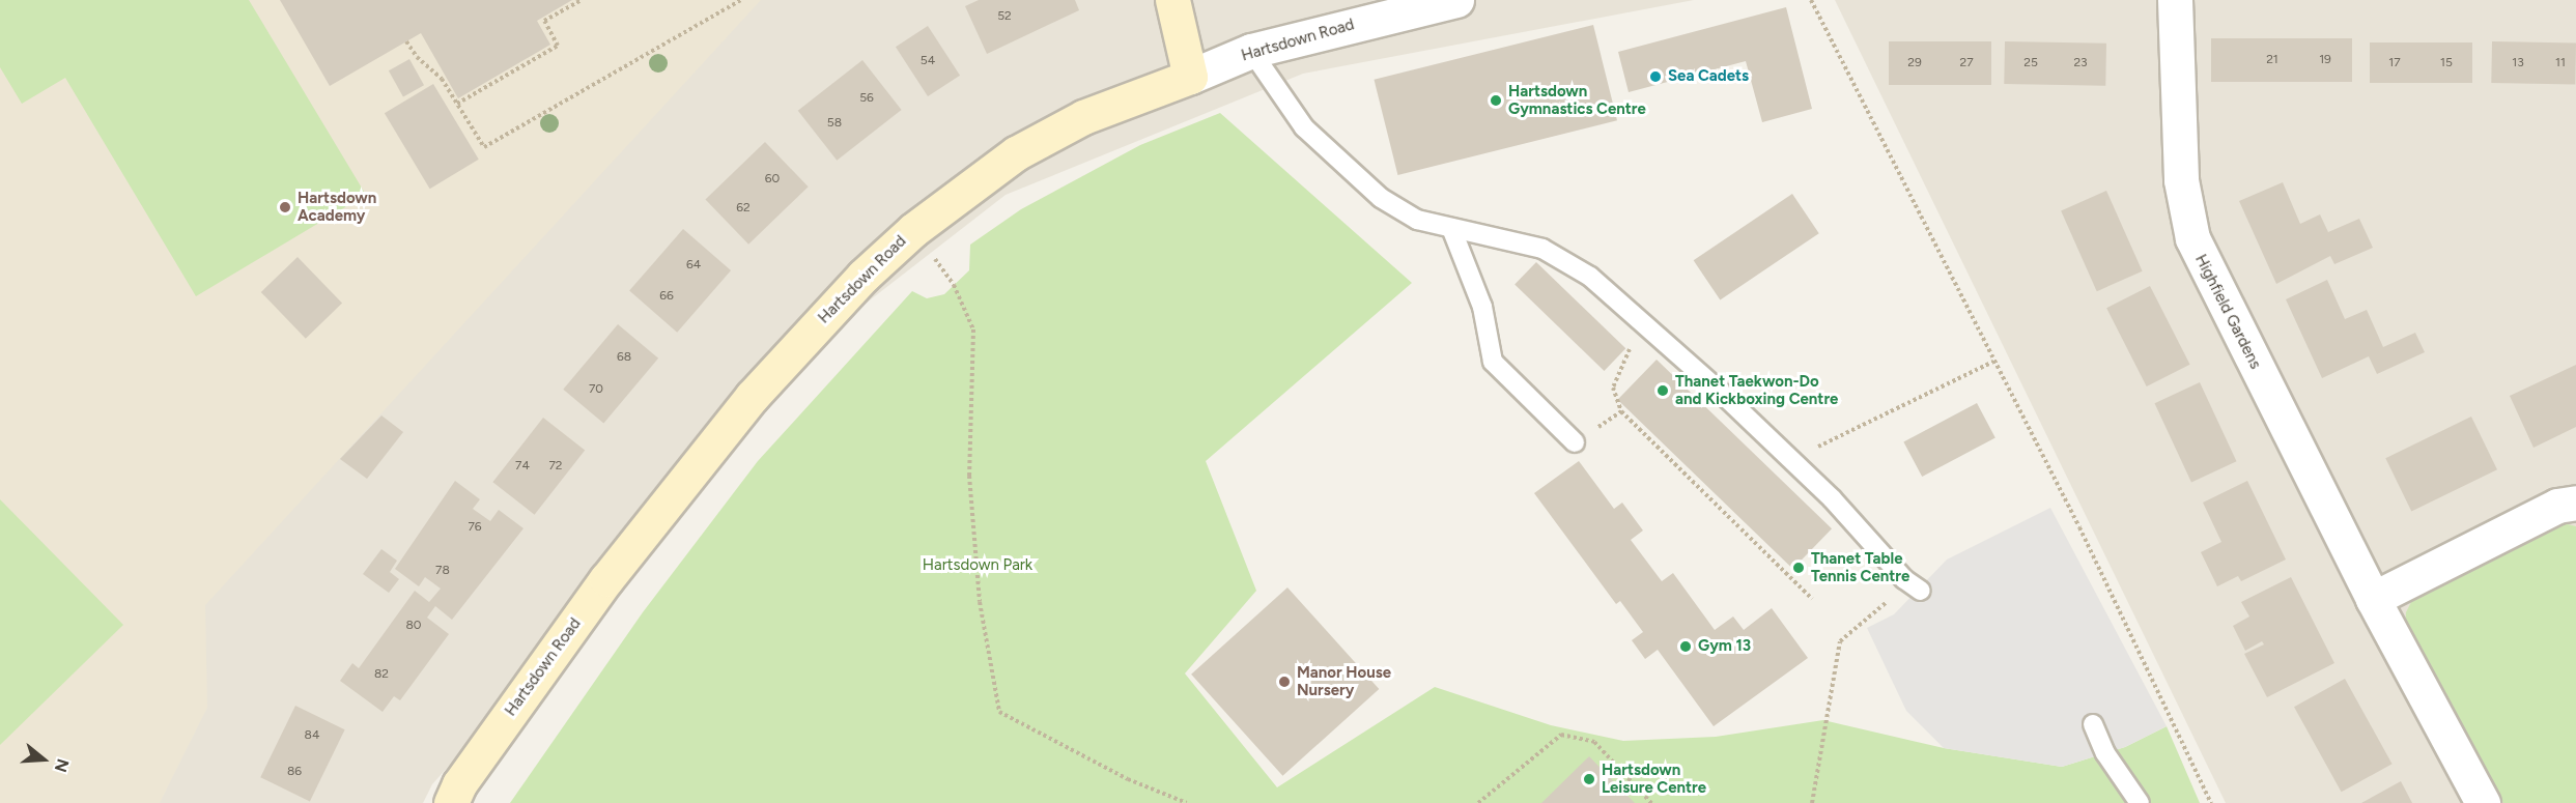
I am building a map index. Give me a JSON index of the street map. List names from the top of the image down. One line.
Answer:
{"streets":{"main road":["Hartsdown Road"],"street":["Highfield Gardens"]},"parks":["Hartsdown Park"],"places":["Sea Cadets","Hartsdown Gymnastics Centre","Hartsdown Academy","Thanet Taekwon-Do and Kickboxing Centre","Thanet Table Tennis Centre","Gym 13","Manor House Nursery","Hartsdown Leisure Centre"],"house_numbers":["52","21","19","54","29","27","25","23","17","15","13","11","56","58","60","62","64","66","68","70","74","72","76","78","80","82","84","86"],"north":"right"}
